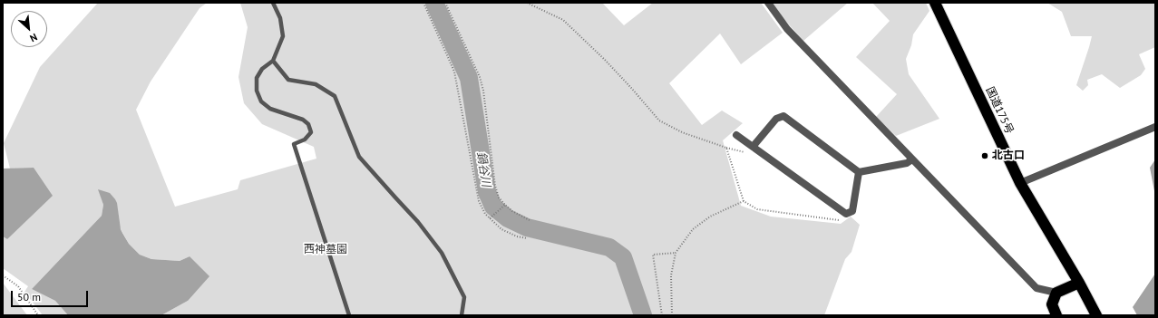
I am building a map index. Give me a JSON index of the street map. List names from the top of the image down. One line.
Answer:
{"streets":{"highway":["国道175号"]},"water":["鍋谷川"],"parks":["西神墓園"],"places":["北古口"],"scale_bar":"50 m","north":"bottom right"}
